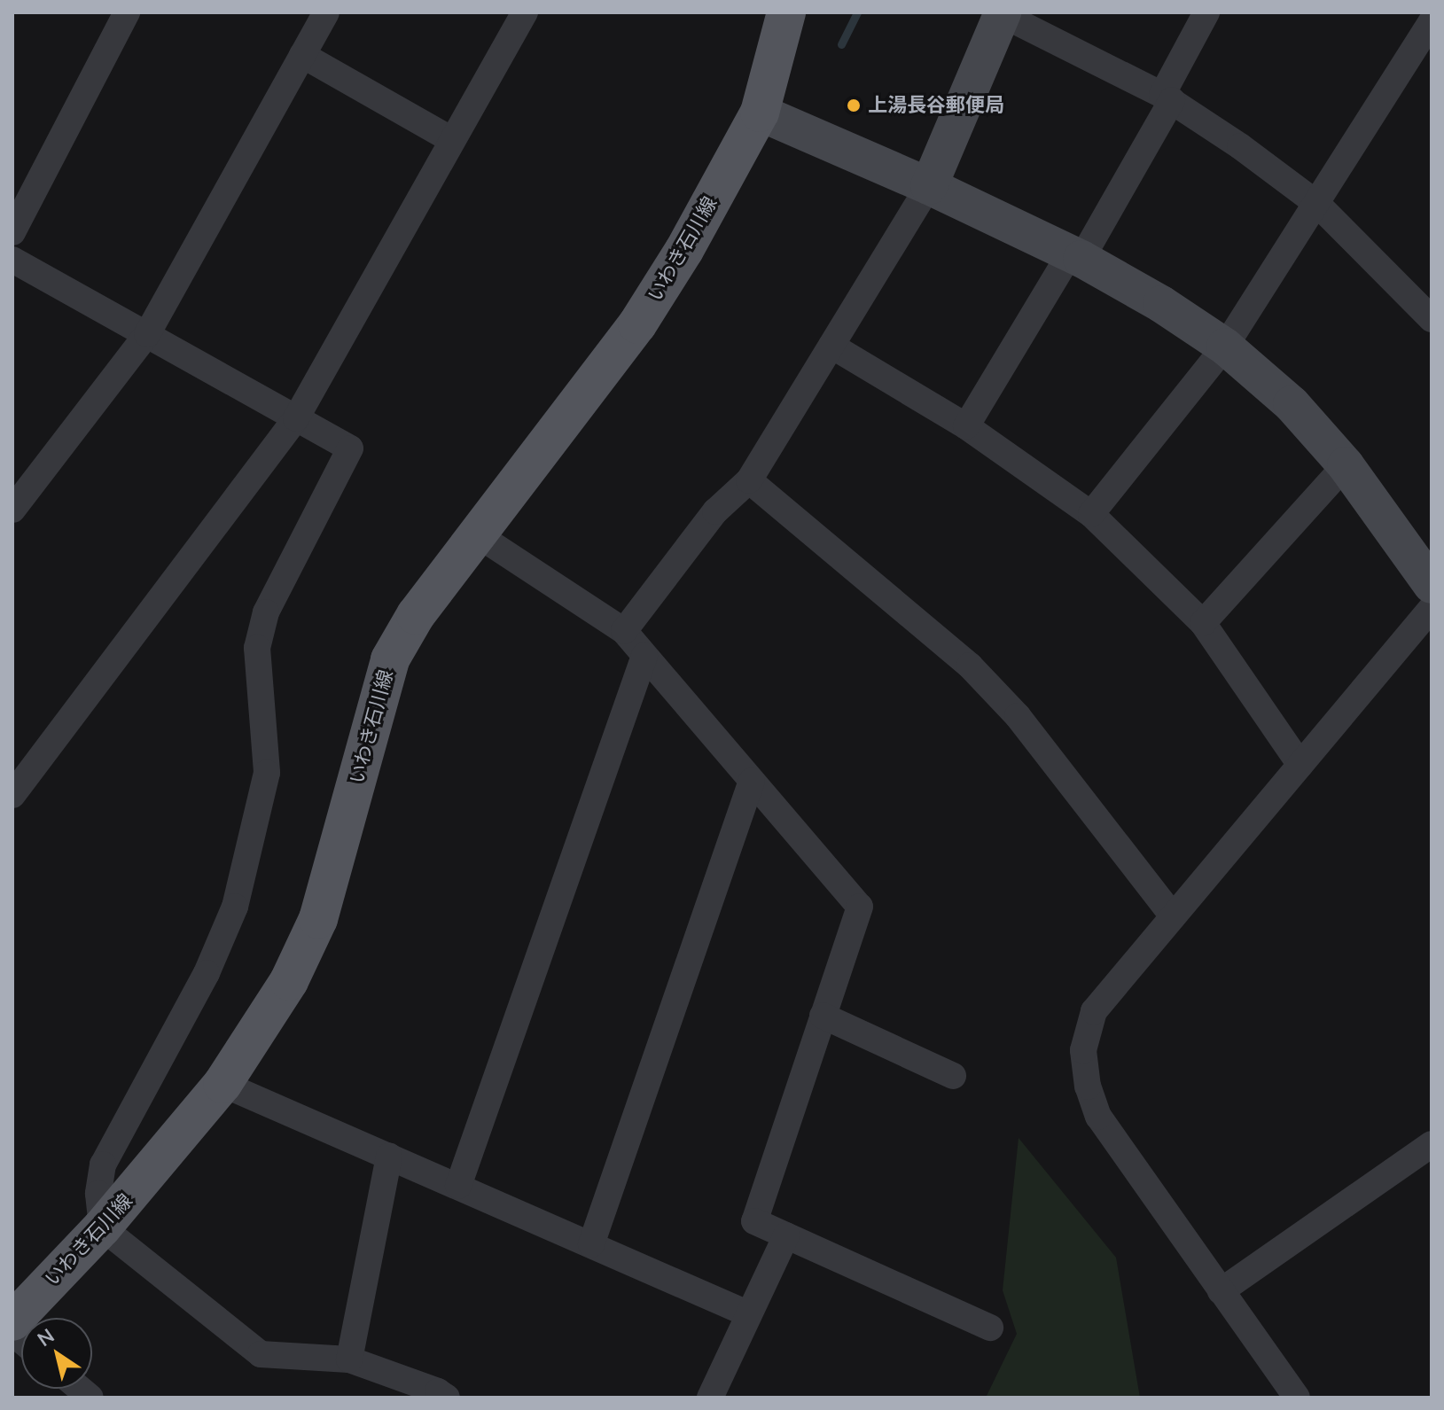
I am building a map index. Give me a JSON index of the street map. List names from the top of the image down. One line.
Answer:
{"streets":{"main road":["いわき石川線"]},"places":["上湯長谷郵便局"],"north":"top left"}
